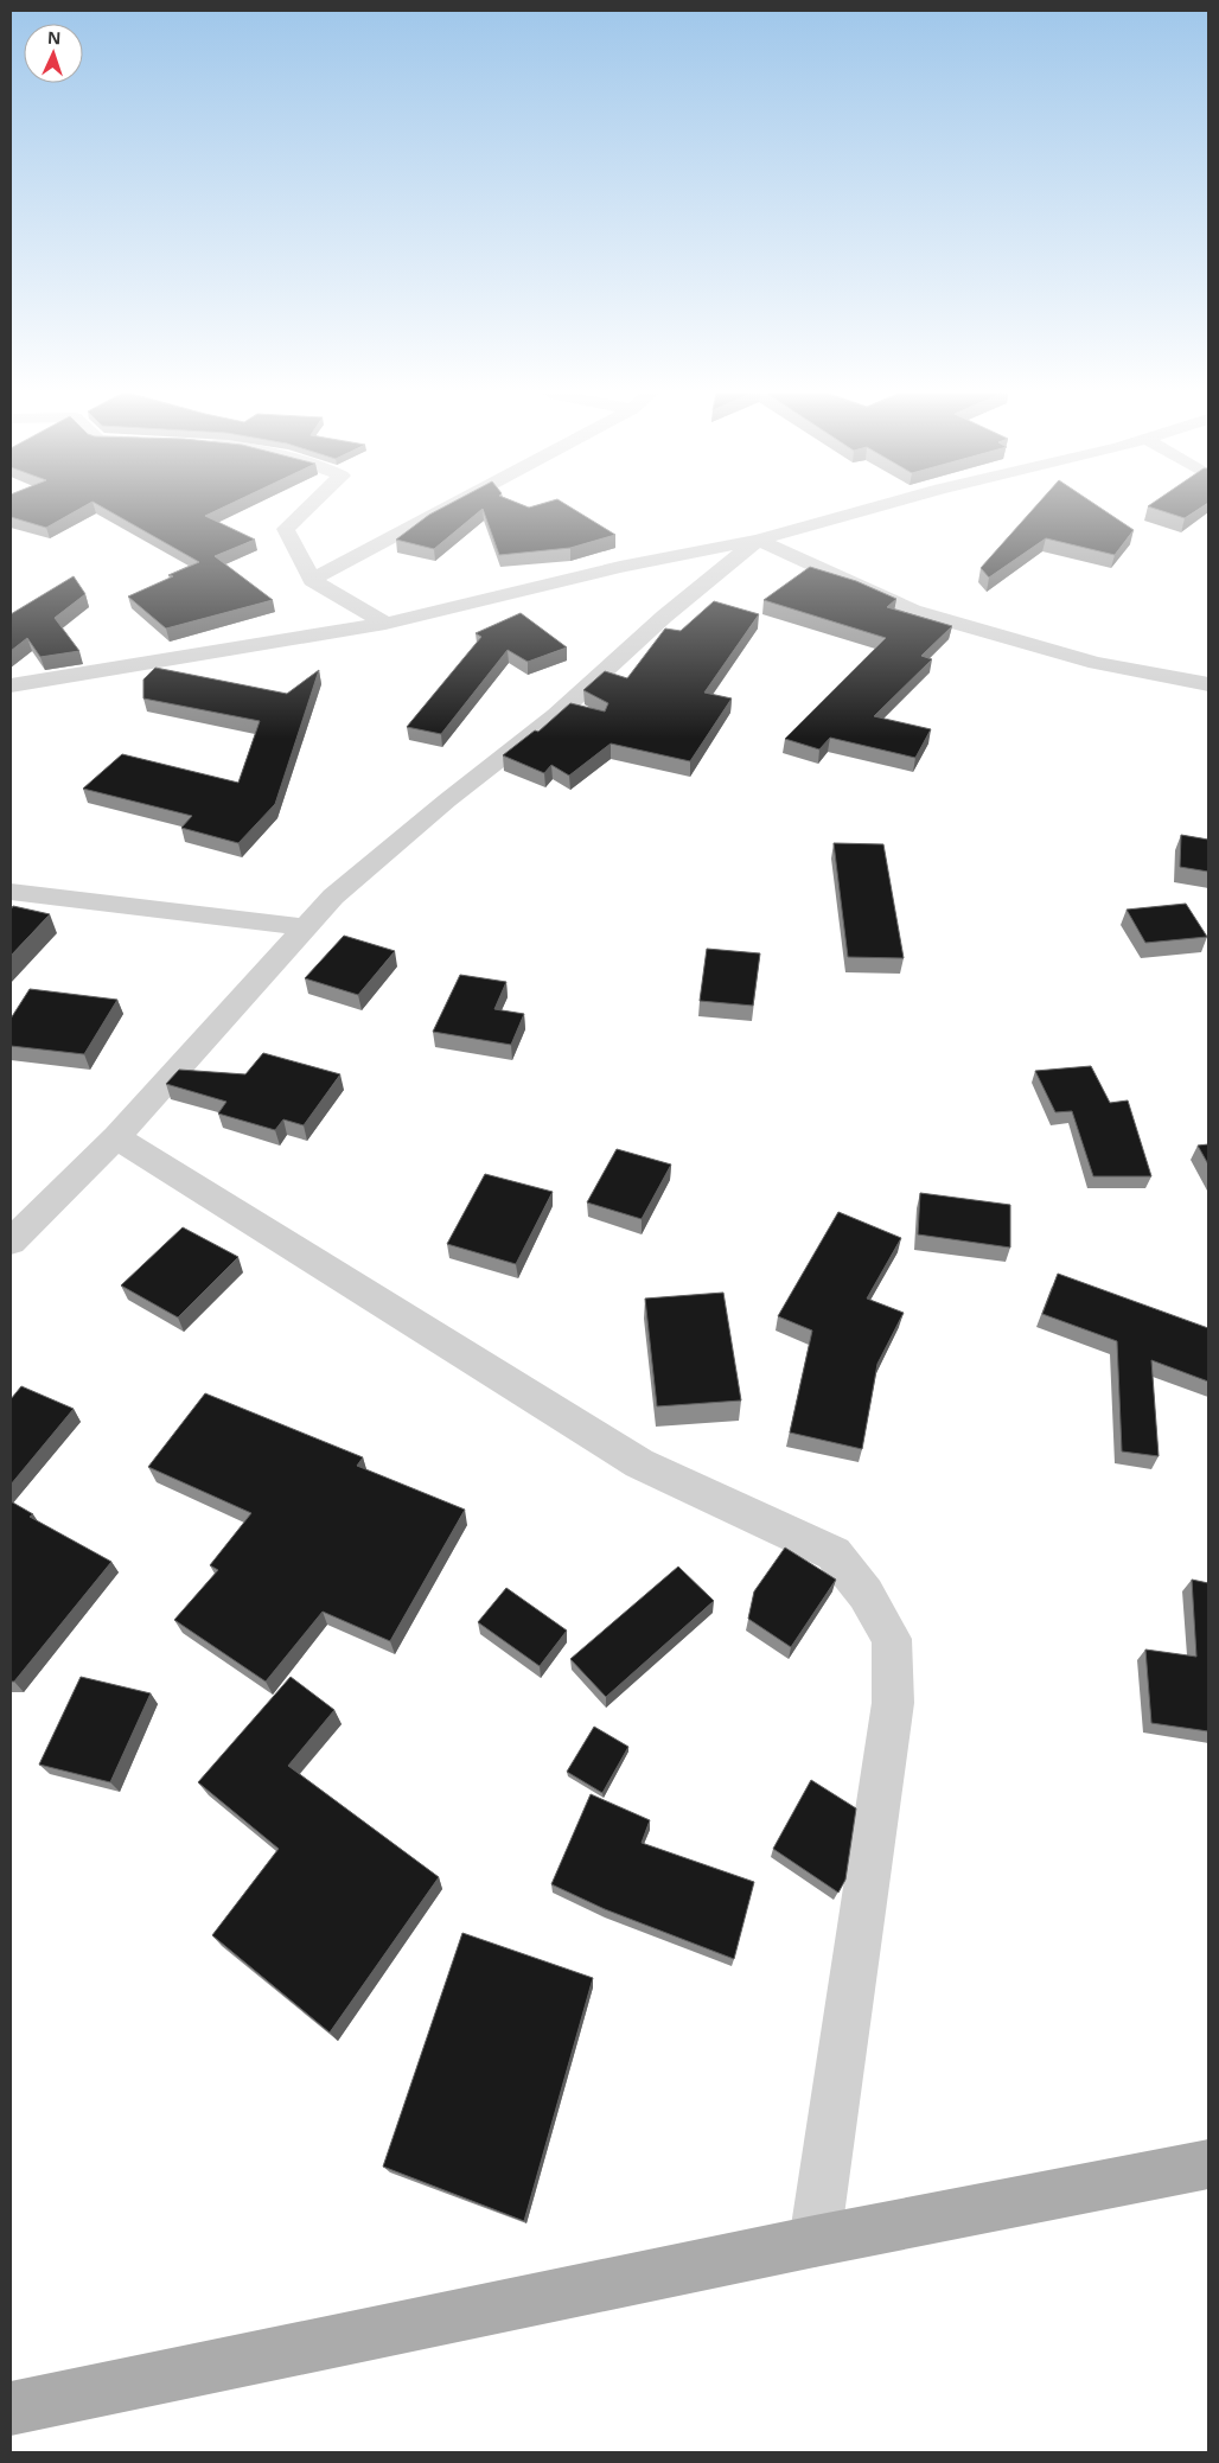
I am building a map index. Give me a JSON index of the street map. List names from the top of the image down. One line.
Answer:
{"north":"top"}
